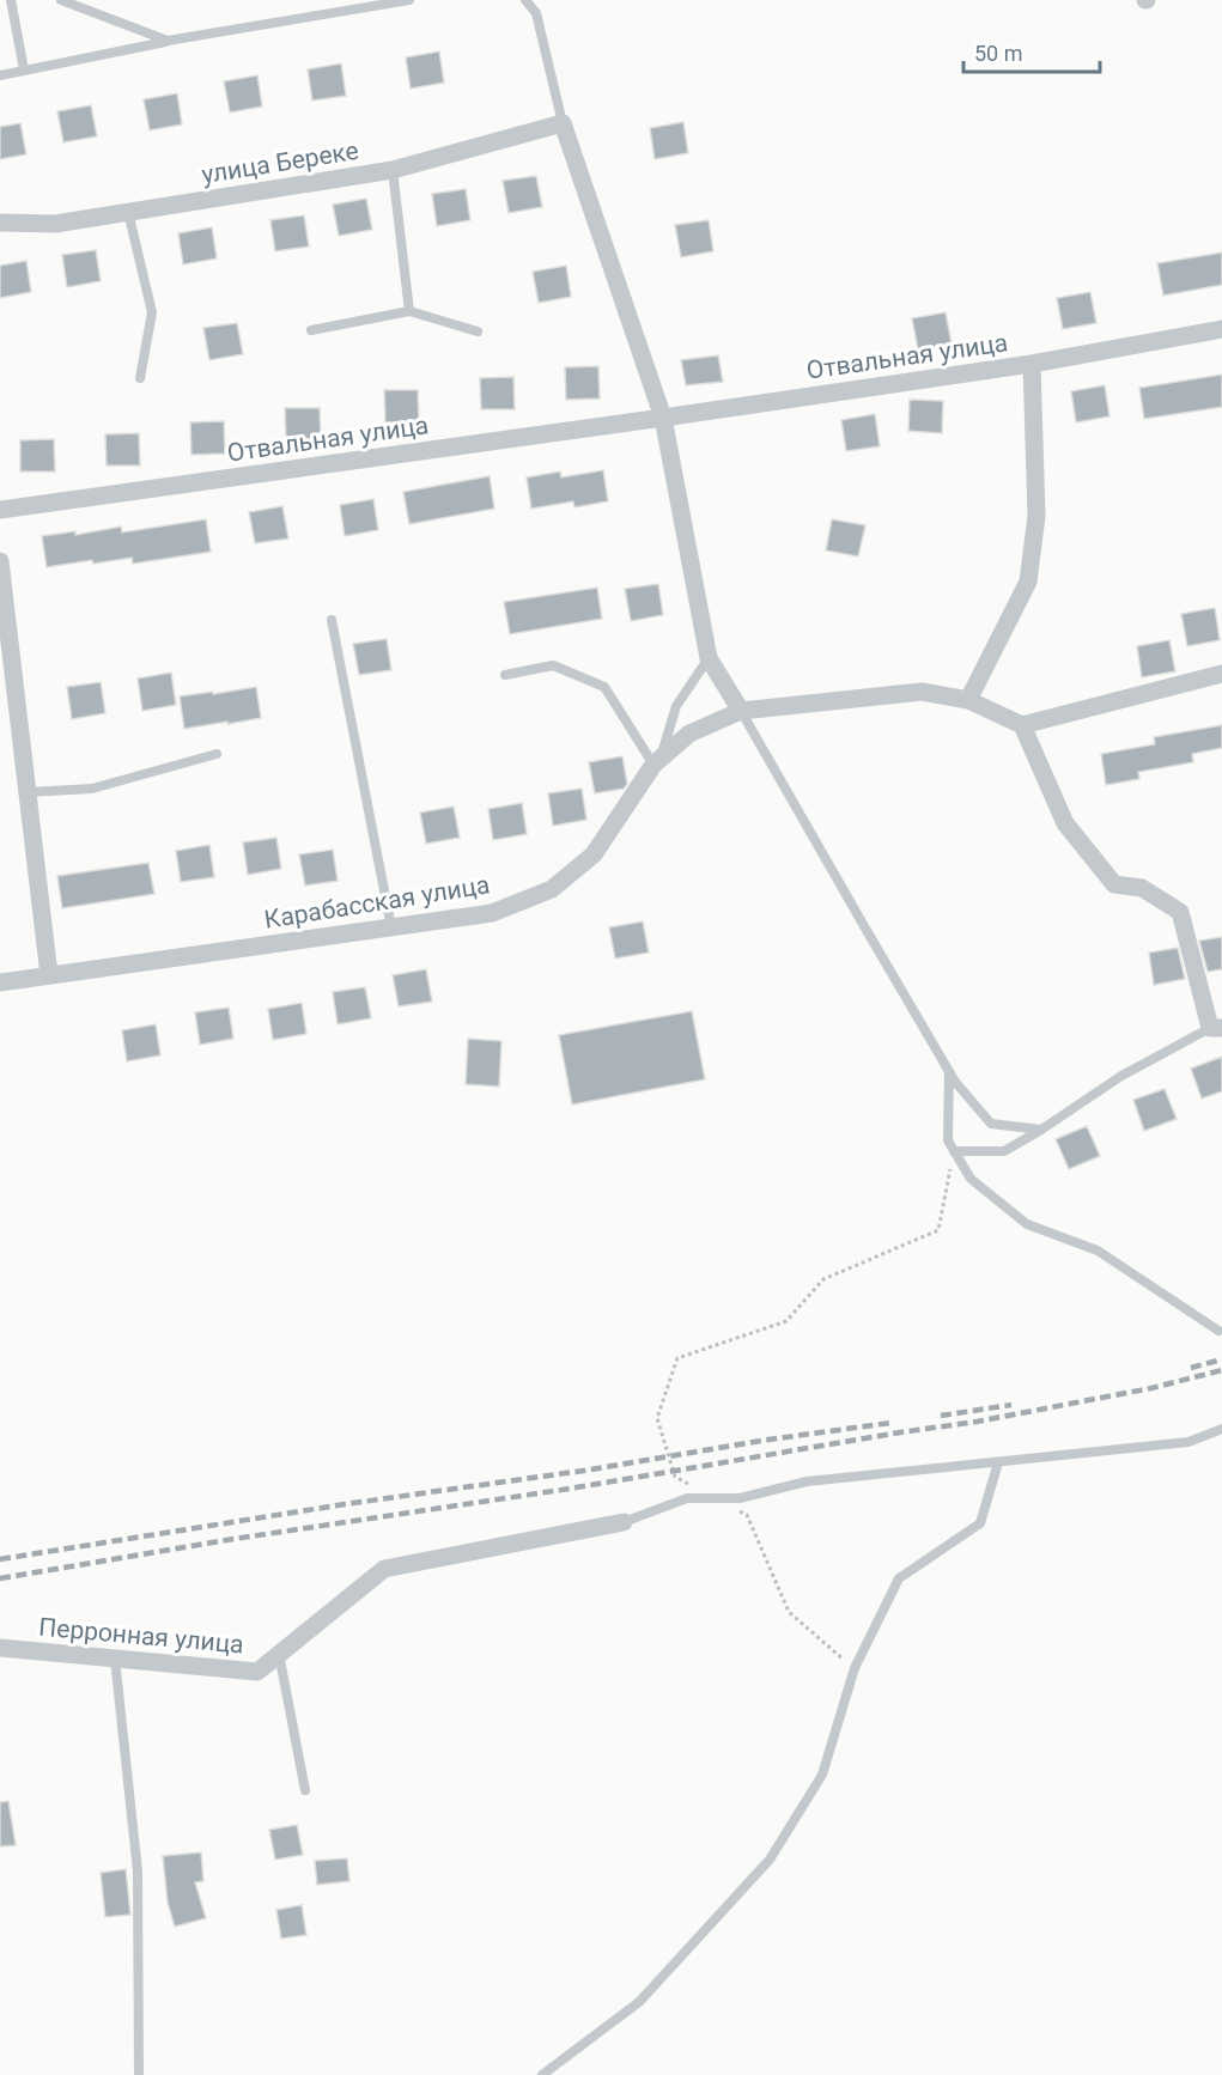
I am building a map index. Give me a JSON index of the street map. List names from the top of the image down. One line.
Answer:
{"streets":{"street":["улица Береке","Отвальная улица","Карабасская улица","Перронная улица"]},"crossings":[["Отвальная улица","Карабасская улица"]],"scale_bar":"50 m"}
